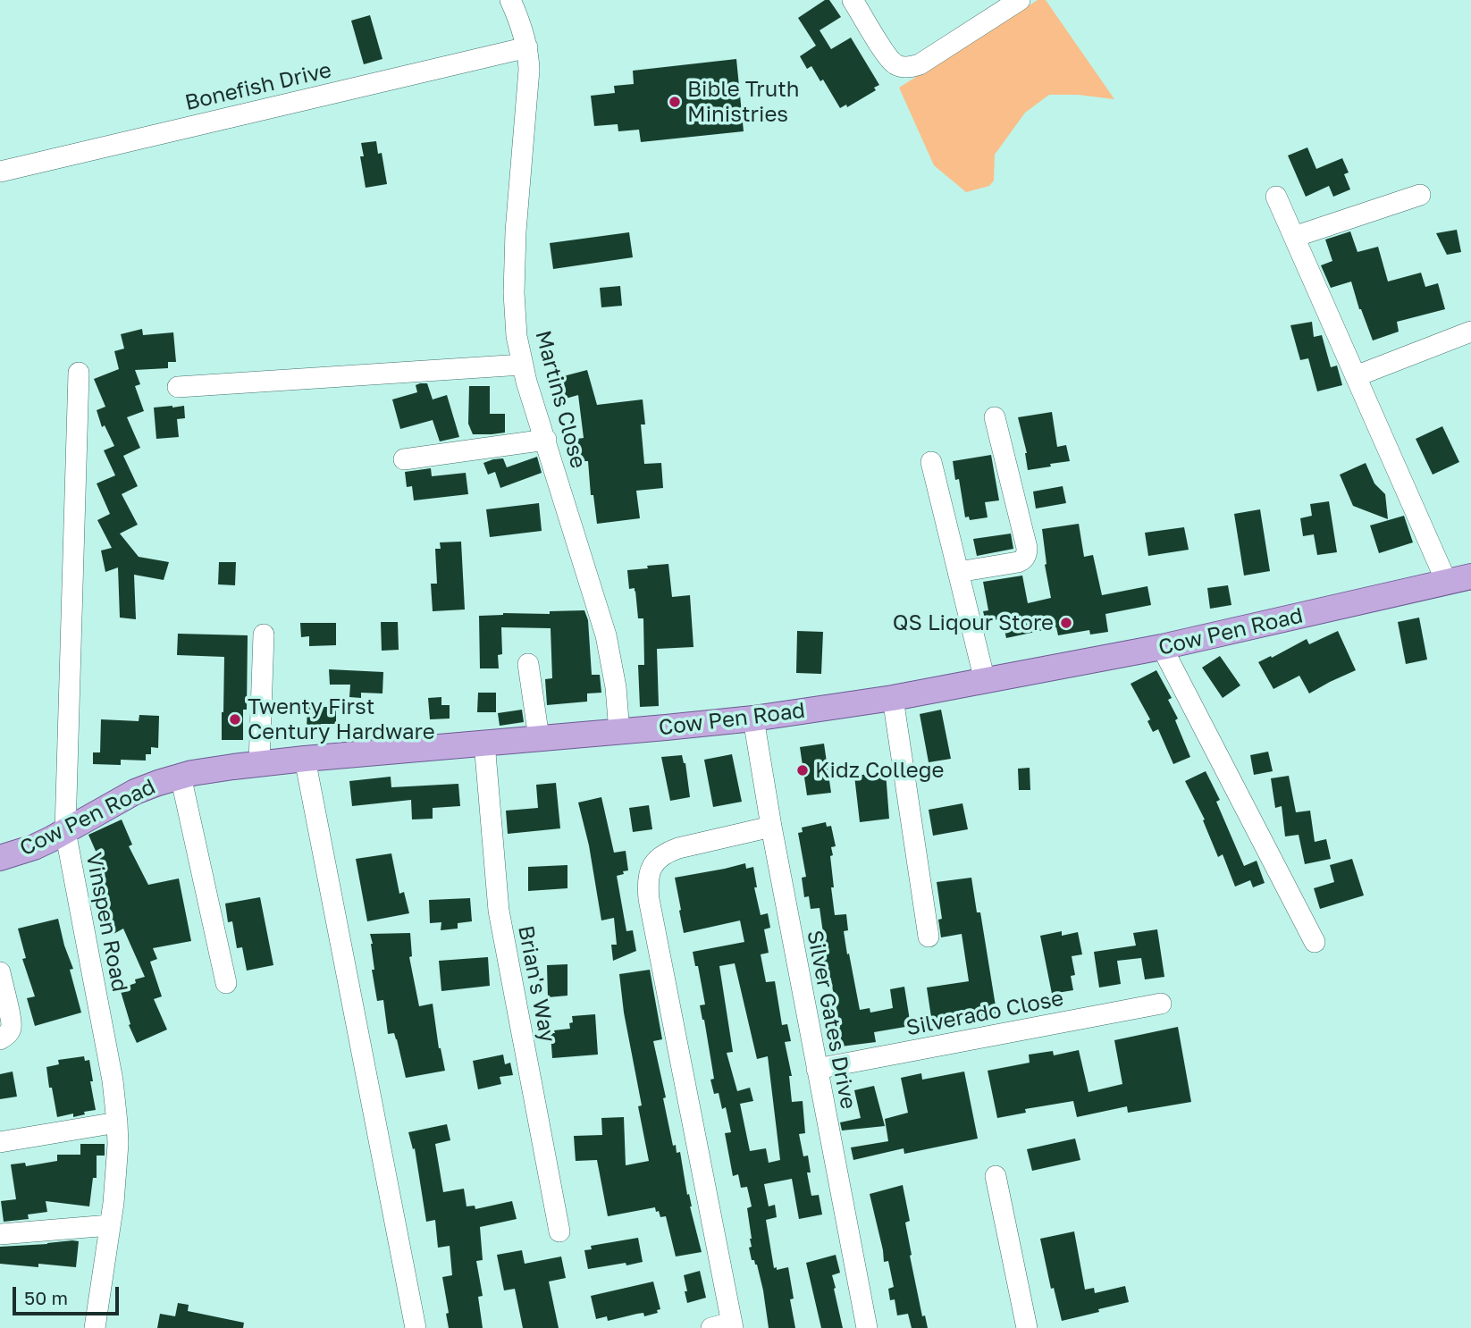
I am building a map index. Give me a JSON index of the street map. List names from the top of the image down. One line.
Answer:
{"streets":{"main road":["Cow Pen Road"],"street":["Bonefish Drive","Martins Close","Vinspen Road","Brian's Way","Silverado Close","Silver Gates Drive"]},"crossings":[["Bonefish Drive","Martins Close"],["Martins Close","Cow Pen Road"],["Cow Pen Road","Vinspen Road"],["Cow Pen Road","Brian's Way"],["Cow Pen Road","Silver Gates Drive"],["Silverado Close","Silver Gates Drive"]],"places":["Bible Truth Ministries","QS Liqour Store","Twenty First Century Hardware","Kidz College"],"scale_bar":"50 m"}
